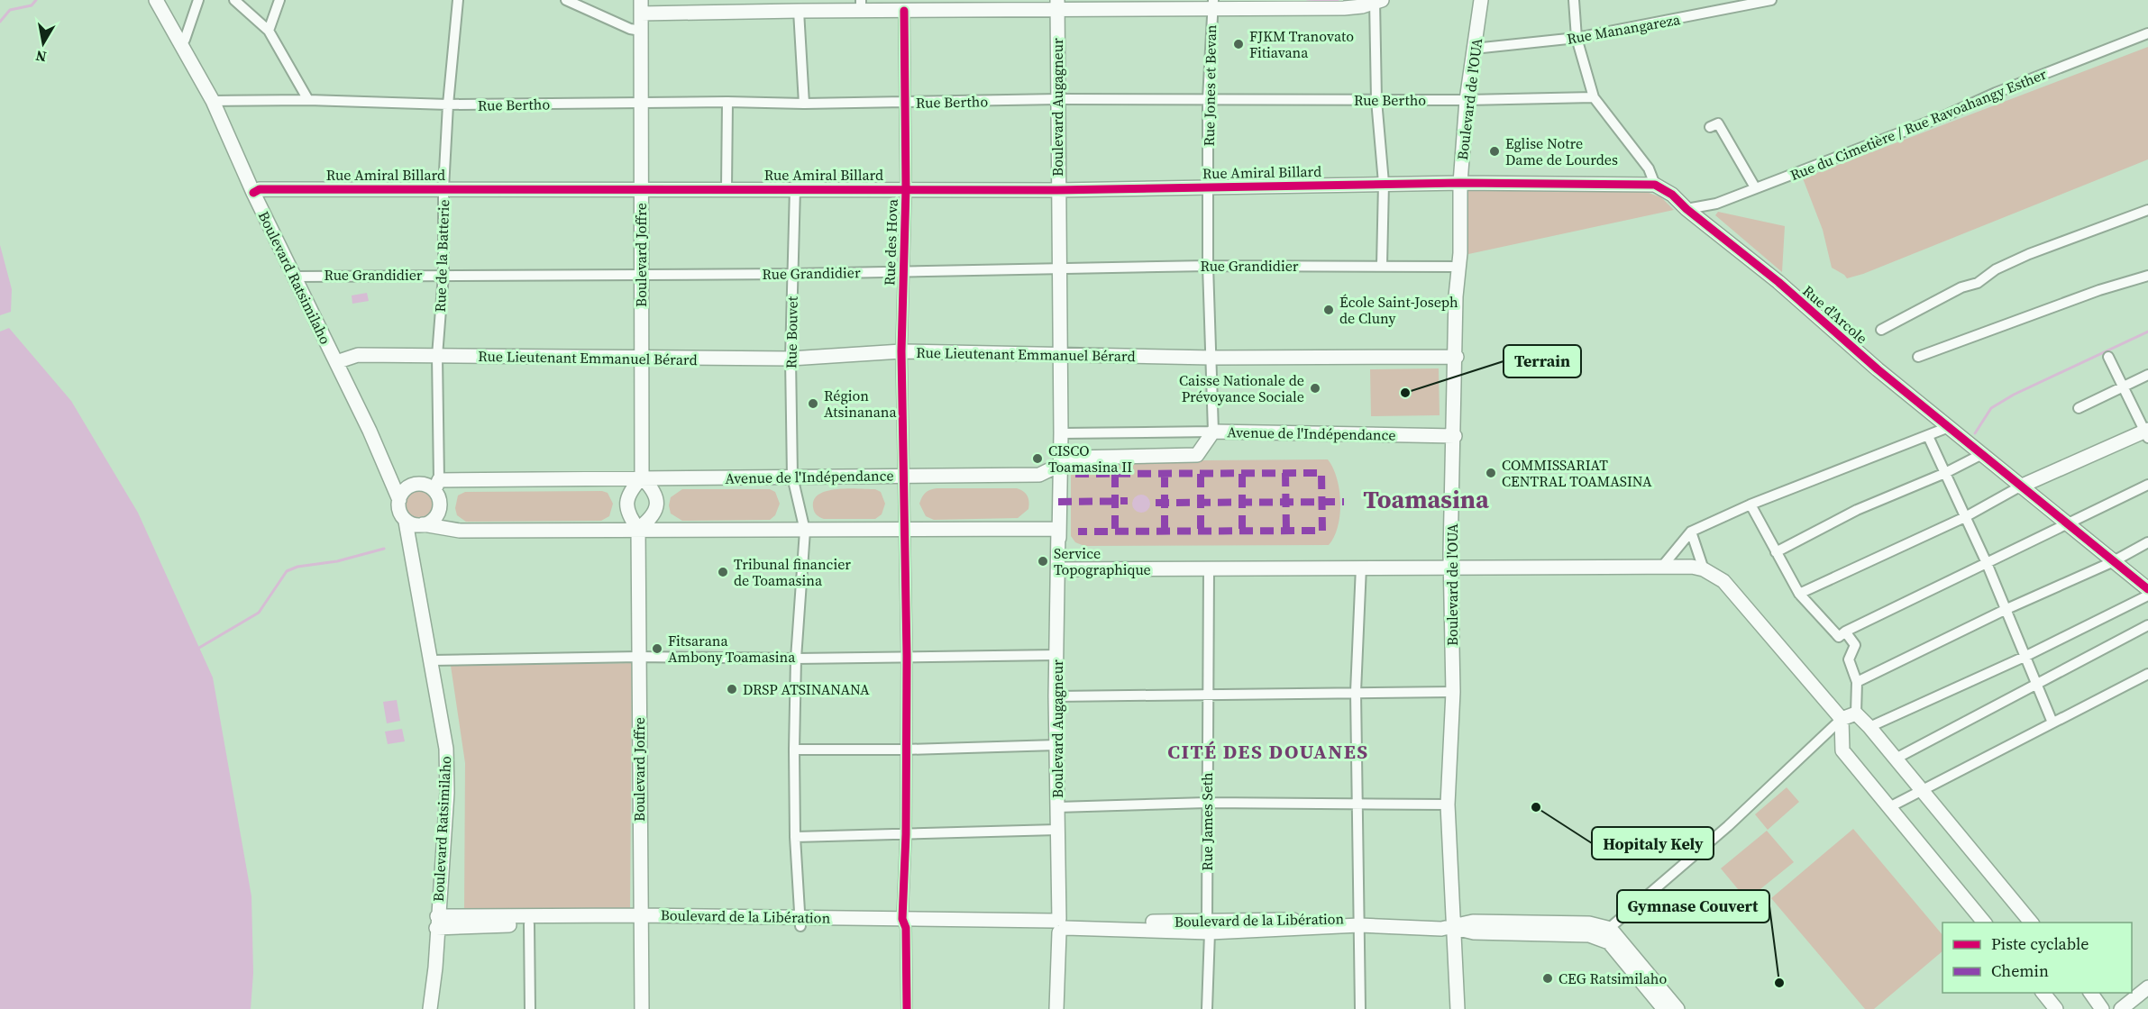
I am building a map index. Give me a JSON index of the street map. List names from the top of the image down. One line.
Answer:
{"streets":{"street":["Rue Manangareza","Rue Jones et Bevan","Boulevard de l'OUA","Rue Bertho","Boulevard Augagneur","Rue du Cimetière / Rue Ravoahangy Esther","Rue Amiral Billard","Rue des Hova","Boulevard Joffre","Rue de la Batterie","Rue Grandidier","Boulevard Ratsimilaho","Rue d'Arcole","Rue Bouvet","Rue Lieutenant Emmanuel Bérard","Avenue de l'Indépendance","Rue James Seth","Boulevard de la Libération"]},"crossings":[["Rue Manangareza","Boulevard de l'OUA"],["Rue Jones et Bevan","Rue Bertho"],["Rue Jones et Bevan","Rue Amiral Billard"],["Rue Jones et Bevan","Rue Grandidier"],["Rue Jones et Bevan","Rue Lieutenant Emmanuel Bérard"],["Rue Jones et Bevan","Avenue de l'Indépendance"],["Boulevard de l'OUA","Rue Bertho"],["Boulevard de l'OUA","Rue Amiral Billard"],["Boulevard de l'OUA","Rue Grandidier"],["Boulevard de l'OUA","Rue Lieutenant Emmanuel Bérard"],["Boulevard de l'OUA","Avenue de l'Indépendance"],["Boulevard de l'OUA","Boulevard de la Libération"],["Rue Bertho","Boulevard Augagneur"],["Rue Bertho","Rue des Hova"],["Rue Bertho","Boulevard Joffre"],["Rue Bertho","Rue de la Batterie"],["Rue Bertho","Boulevard Ratsimilaho"],["Boulevard Augagneur","Rue Amiral Billard"],["Boulevard Augagneur","Rue Grandidier"],["Boulevard Augagneur","Rue Lieutenant Emmanuel Bérard"],["Boulevard Augagneur","Avenue de l'Indépendance"],["Boulevard Augagneur","Boulevard de la Libération"],["Rue du Cimetière / Rue Ravoahangy Esther","Rue d'Arcole"],["Rue Amiral Billard","Rue des Hova"],["Rue Amiral Billard","Boulevard Joffre"],["Rue Amiral Billard","Rue de la Batterie"],["Rue Amiral Billard","Boulevard Ratsimilaho"],["Rue Amiral Billard","Rue Bouvet"],["Rue des Hova","Rue Grandidier"],["Rue des Hova","Rue Lieutenant Emmanuel Bérard"],["Rue des Hova","Avenue de l'Indépendance"],["Rue des Hova","Boulevard de la Libération"],["Boulevard Joffre","Rue Grandidier"],["Boulevard Joffre","Rue Lieutenant Emmanuel Bérard"],["Boulevard Joffre","Avenue de l'Indépendance"],["Boulevard Joffre","Boulevard de la Libération"],["Rue de la Batterie","Rue Grandidier"],["Rue de la Batterie","Boulevard Ratsimilaho"],["Rue de la Batterie","Rue Lieutenant Emmanuel Bérard"],["Rue de la Batterie","Avenue de l'Indépendance"],["Rue Grandidier","Boulevard Ratsimilaho"],["Rue Grandidier","Rue Bouvet"],["Boulevard Ratsimilaho","Rue Lieutenant Emmanuel Bérard"],["Boulevard Ratsimilaho","Avenue de l'Indépendance"],["Boulevard Ratsimilaho","Boulevard de la Libération"],["Rue Bouvet","Rue Lieutenant Emmanuel Bérard"],["Rue Bouvet","Avenue de l'Indépendance"],["Rue Bouvet","Boulevard de la Libération"],["Rue James Seth","Boulevard de la Libération"]],"districts":["Toamasina","CITÉ DES DOUANES"],"places":["FJKM Tranovato Fitiavana","Eglise Notre Dame de Lourdes","École Saint-Joseph de Cluny","Caisse Nationale de Prévoyance Sociale","Terrain","Région Atsinanana","CISCO Toamasina II","COMMISSARIAT CENTRAL TOAMASINA","Service Topographique","Tribunal financier de Toamasina","Fitsarana Ambony Toamasina","DRSP ATSINANANA","Hopitaly Kely","CEG Ratsimilaho","Gymnase Couvert"],"legend":["Piste cyclable","Chemin"],"north":"bottom"}
